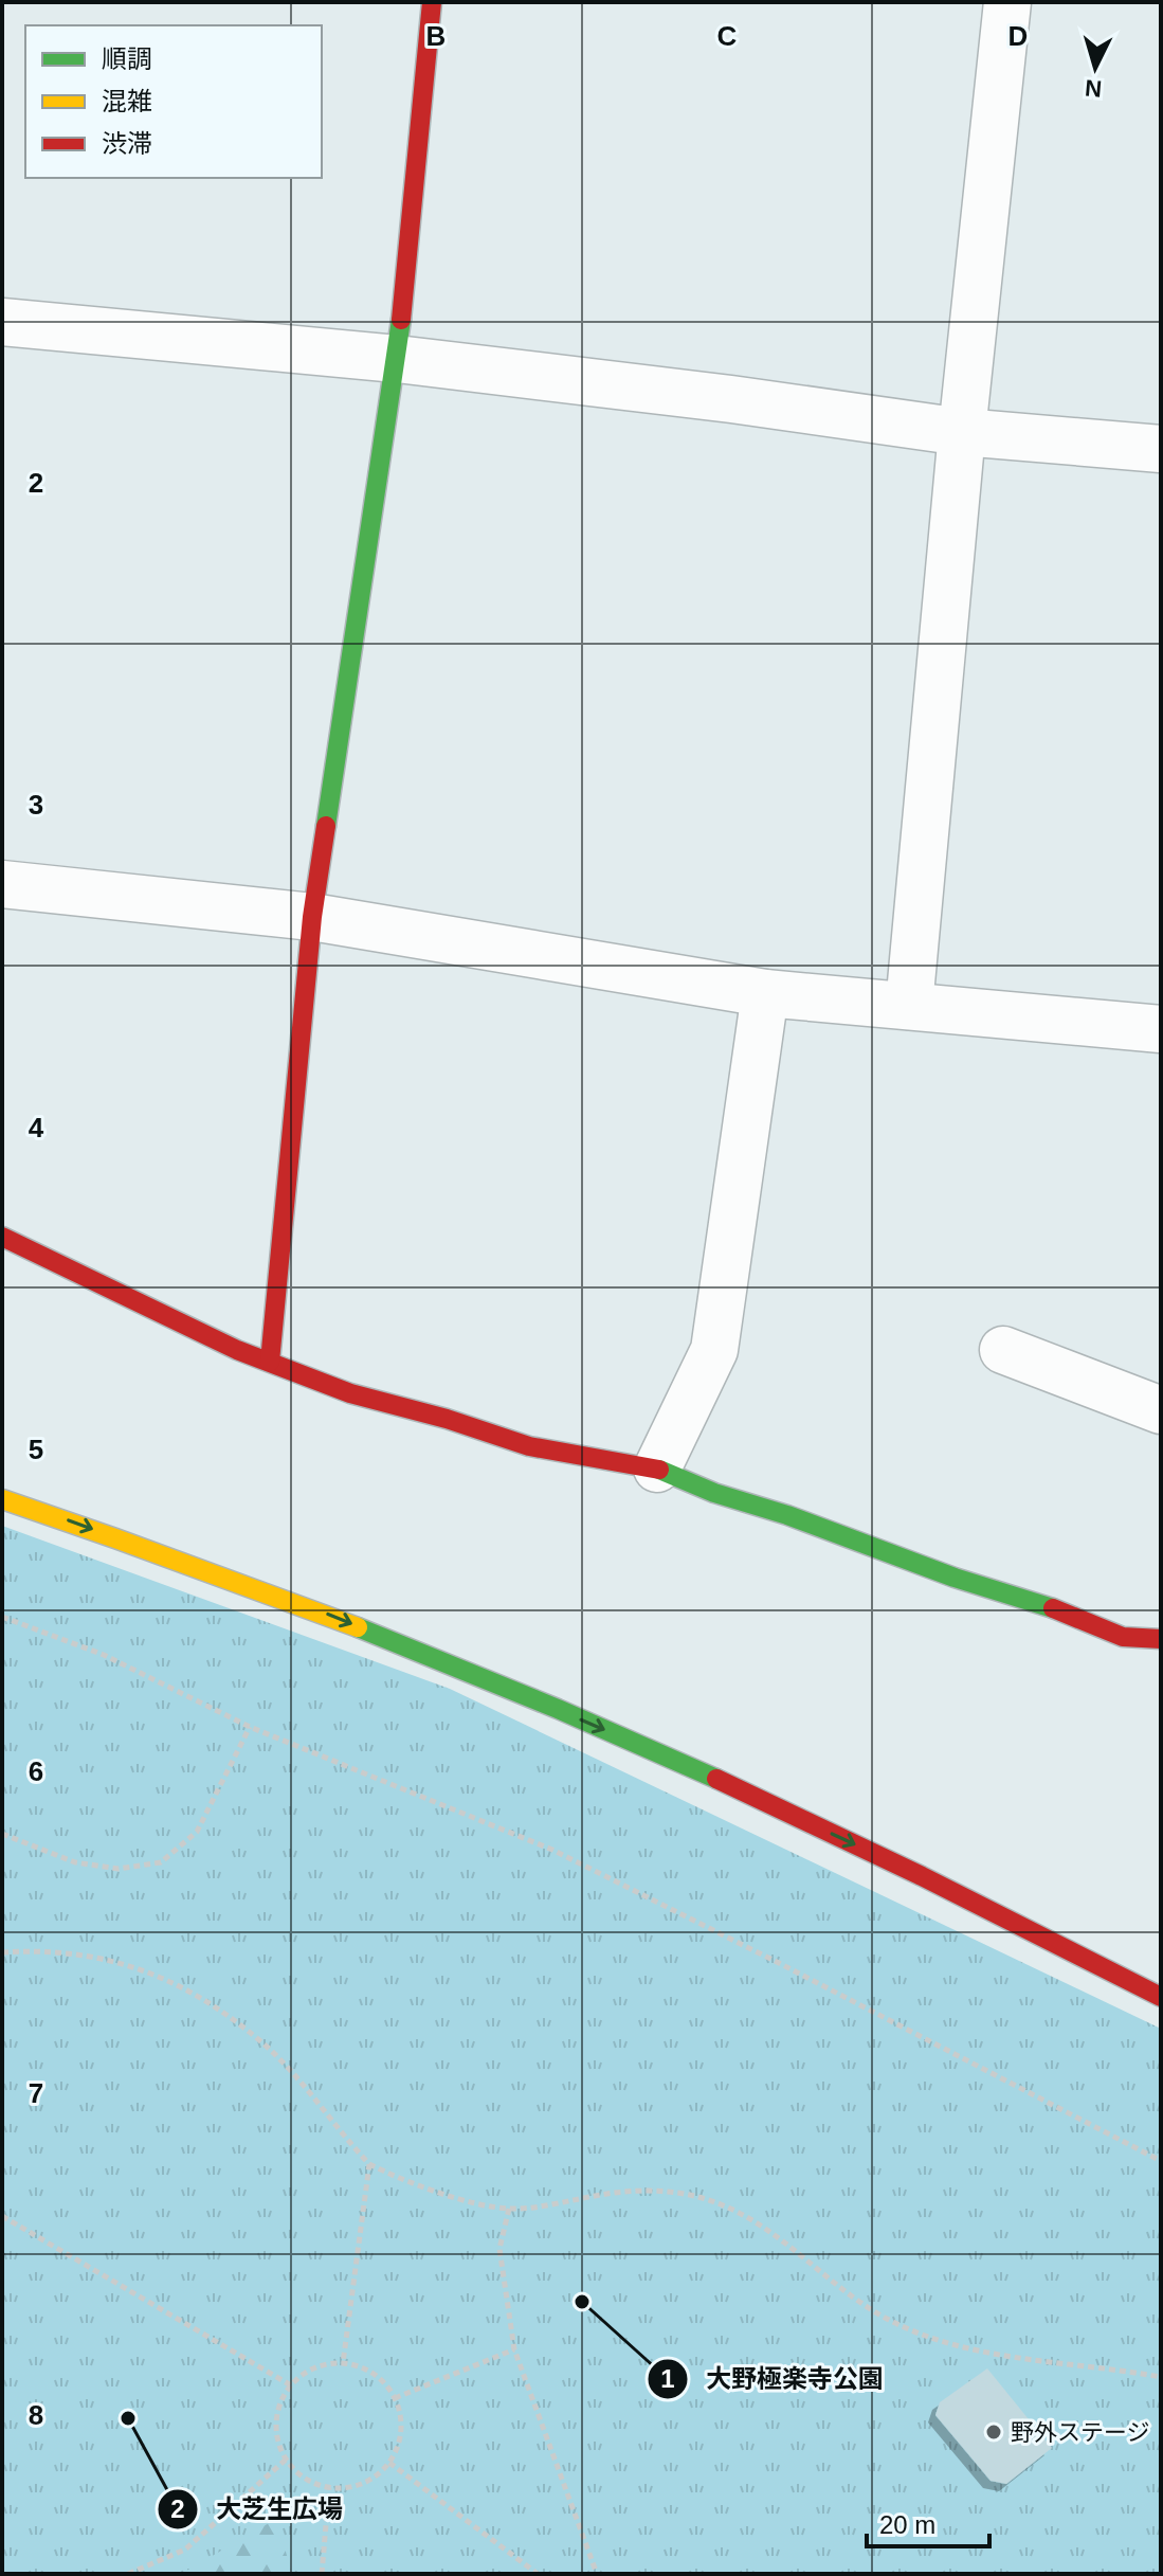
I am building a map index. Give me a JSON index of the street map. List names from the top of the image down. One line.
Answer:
{"places":["大野極楽寺公園","大芝生広場","野外ステージ"],"legend":["順調","混雑","渋滞"],"scale_bar":"20 m","north":"bottom","grid":{"columns":["B","C","D"],"rows":["2","3","4","5","6","7","8"]}}
